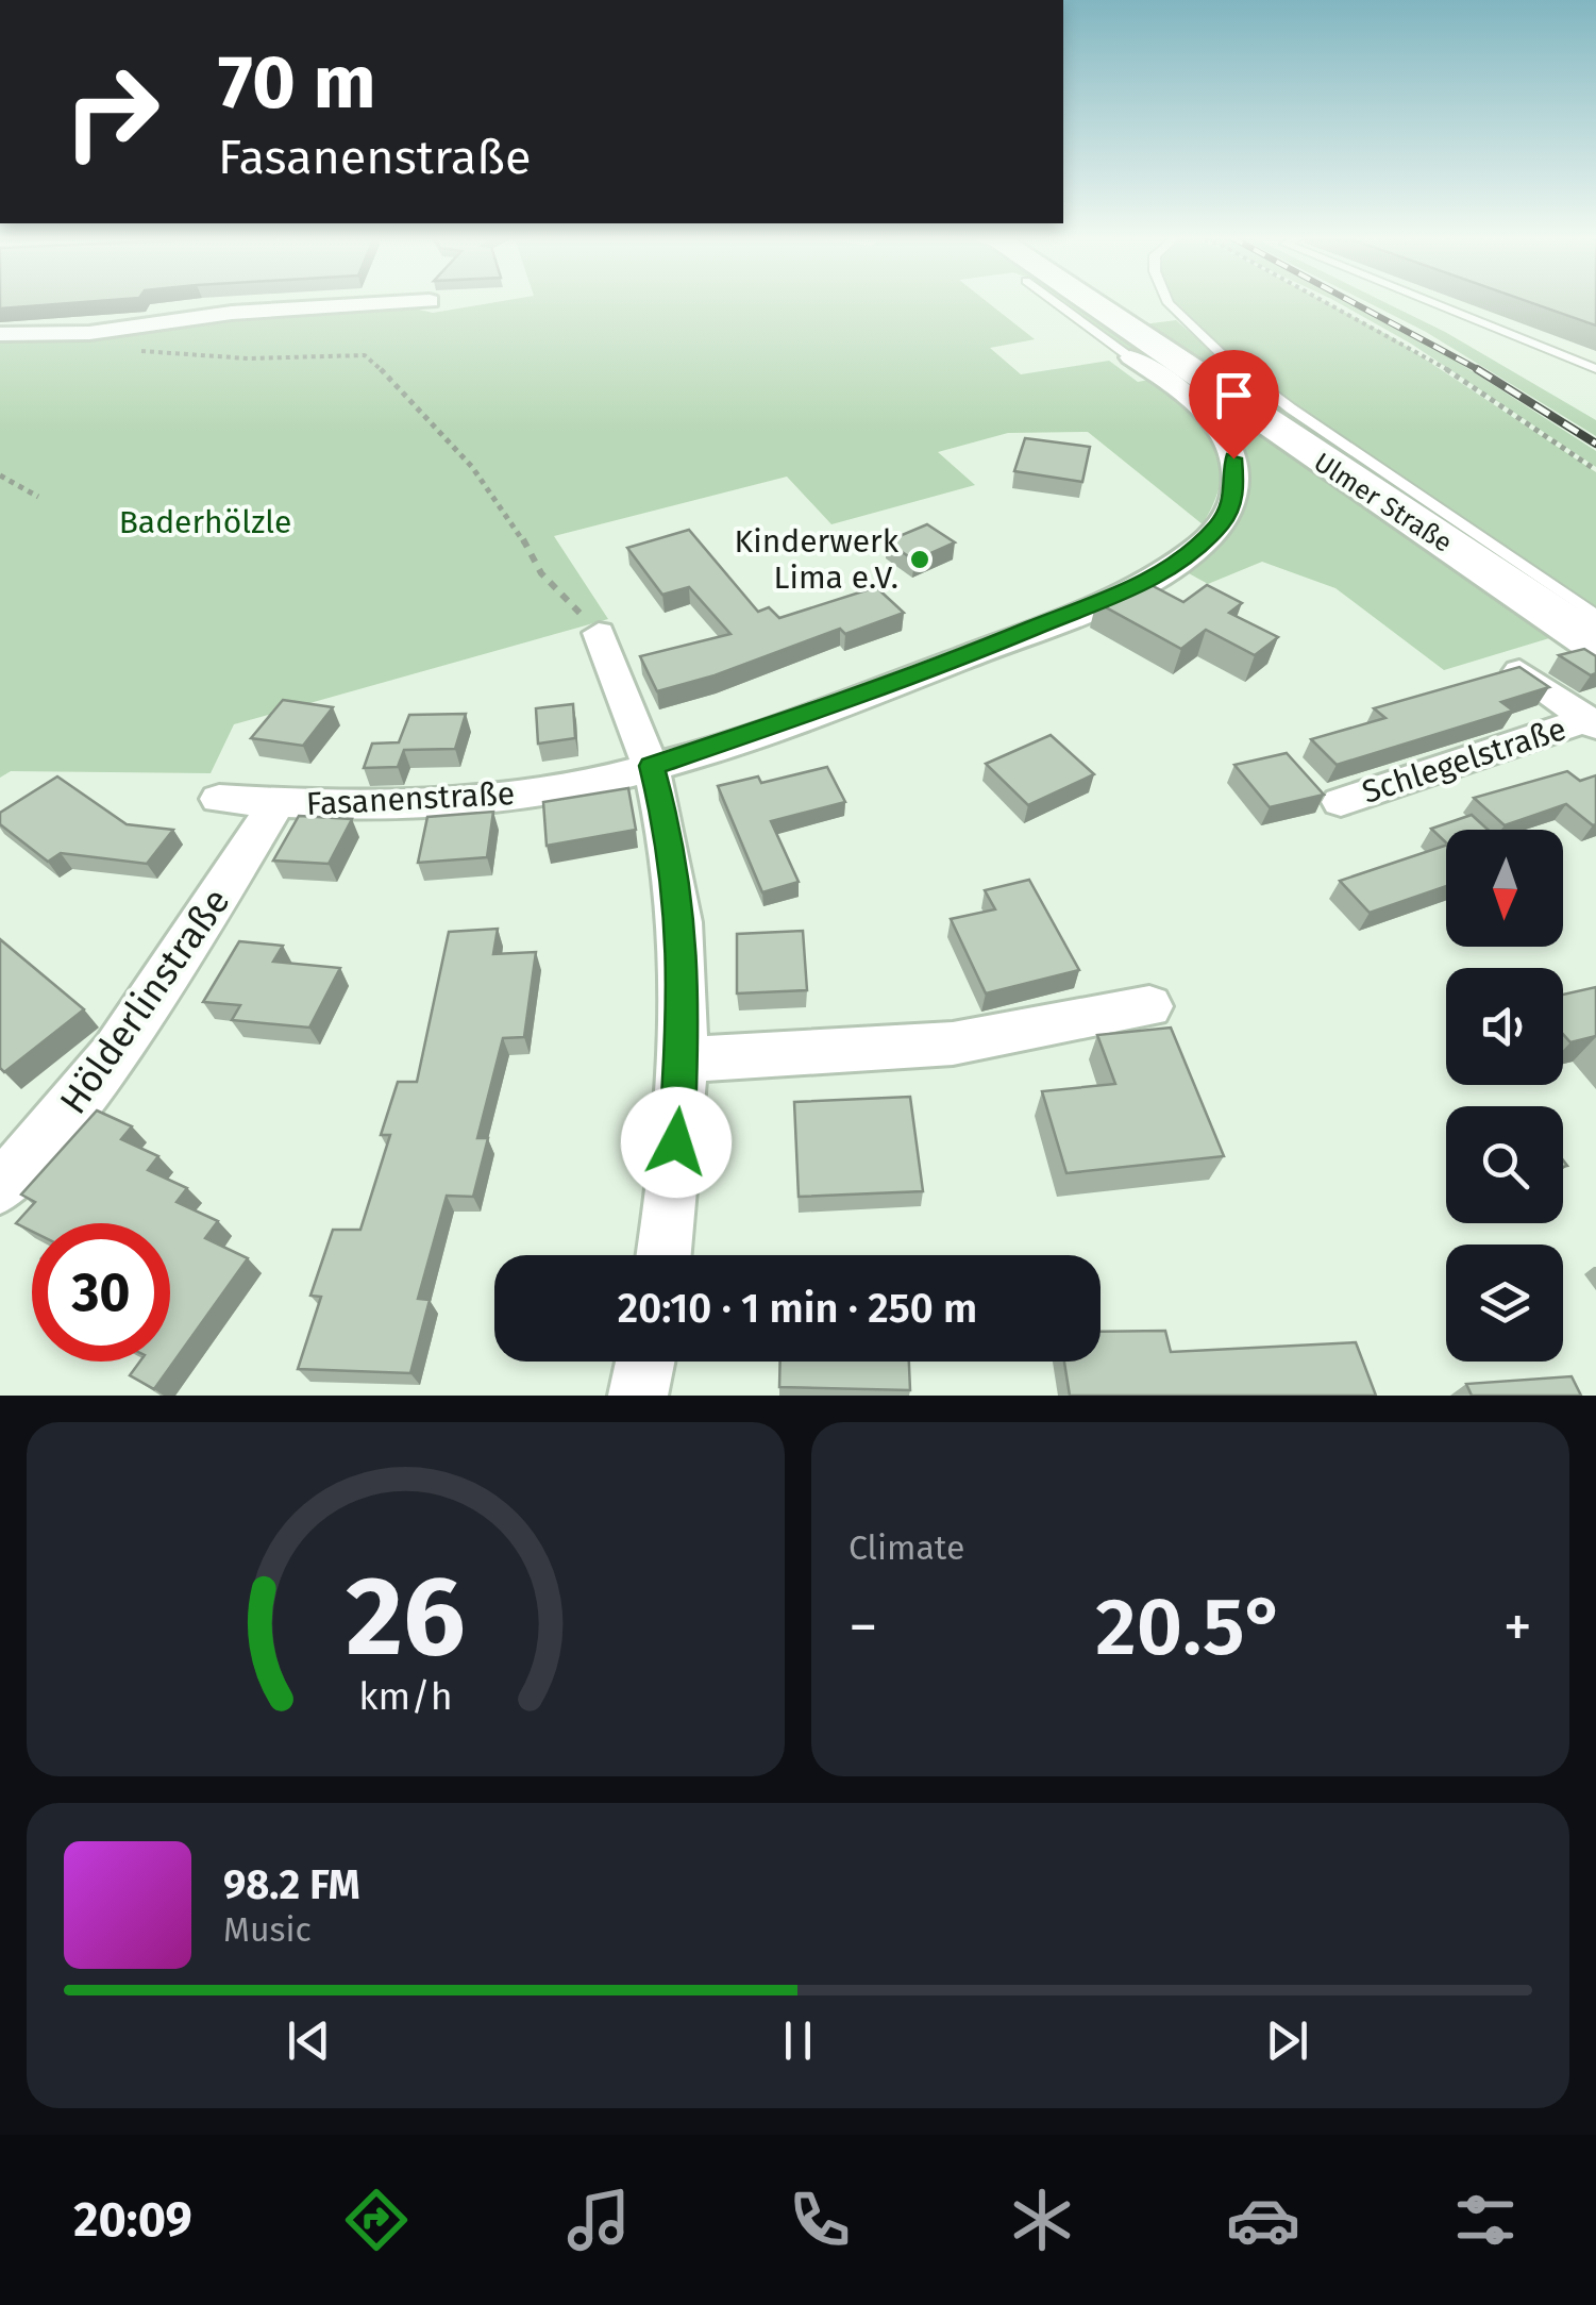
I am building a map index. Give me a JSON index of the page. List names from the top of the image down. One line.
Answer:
{"streets":{"main road":["Ulmer Straße"],"street":["Schlegelstraße","Fasanenstraße","Hölderlinstraße"]},"crossings":[["Fasanenstraße","Hölderlinstraße"]],"parks":["Baderhölzle"],"places":["Kinderwerk Lima e.V."],"north":"bottom","page":{"turn":["70 m","Fasanenstraße"],"limit":"30","trip":"20:10 · 1 min · 250 m","tile":"Climate","heat":["−","20.5°","+"],"song":["98.2 FM","Music"],"tabs":"20:09","gauge":["26","km/h"]}}
